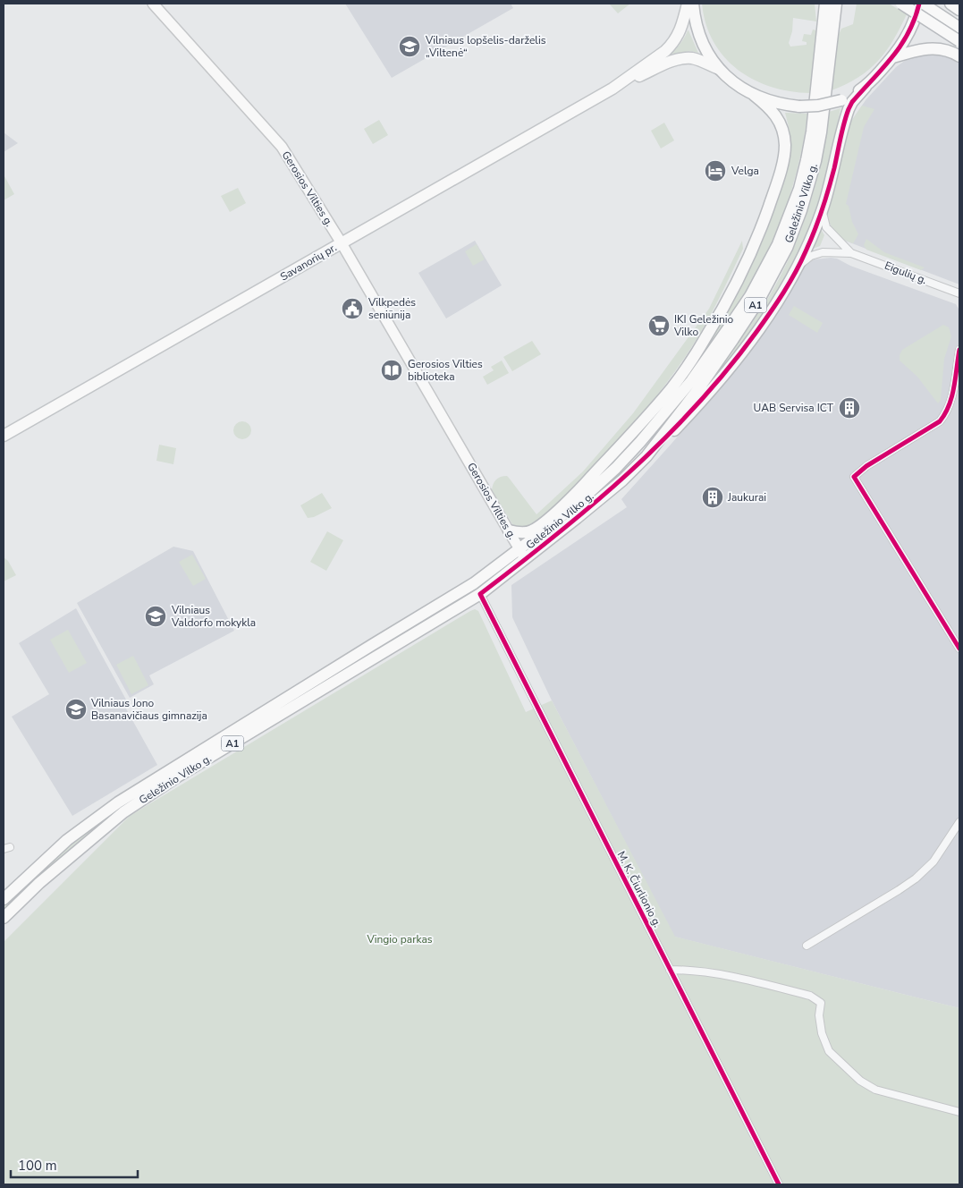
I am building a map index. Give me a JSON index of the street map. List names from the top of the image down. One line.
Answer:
{"streets":{"main road":["Gerosios Vilties g.","Geležinio Vilko g.","Savanorių pr.","A1"],"street":["Eigulių g.","M. K. Čiurlionio g."]},"crossings":[["Gerosios Vilties g.","Geležinio Vilko g."],["Gerosios Vilties g.","Savanorių pr."],["Geležinio Vilko g.","A1"],["Geležinio Vilko g.","M. K. Čiurlionio g."]],"parks":["Vingio parkas"],"places":{"school or university":["Vilniaus lopšelis-darželis „Viltenė“","Vilniaus Valdorfo mokykla","Vilniaus Jono Basanavičiaus gimnazija"],"hotel":["Velga"],"public building":["Vilkpedės seniūnija"],"supermarket":["IKI Geležinio Vilko"],"library":["Gerosios Vilties biblioteka"],"building":["UAB Servisa ICT","Jaukurai"]},"scale_bar":"100 m"}
